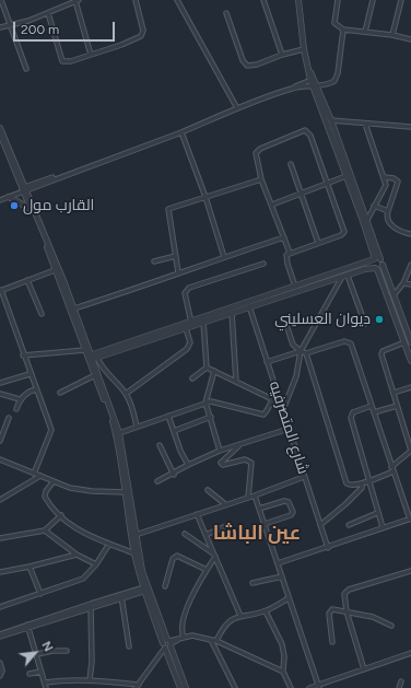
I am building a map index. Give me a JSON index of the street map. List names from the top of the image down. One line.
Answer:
{"streets":{"street":["شارع المتصرفيه"]},"districts":["عين الباشا"],"places":["القارب مول","ديوان العسليني"],"scale_bar":"200 m","north":"top right"}
